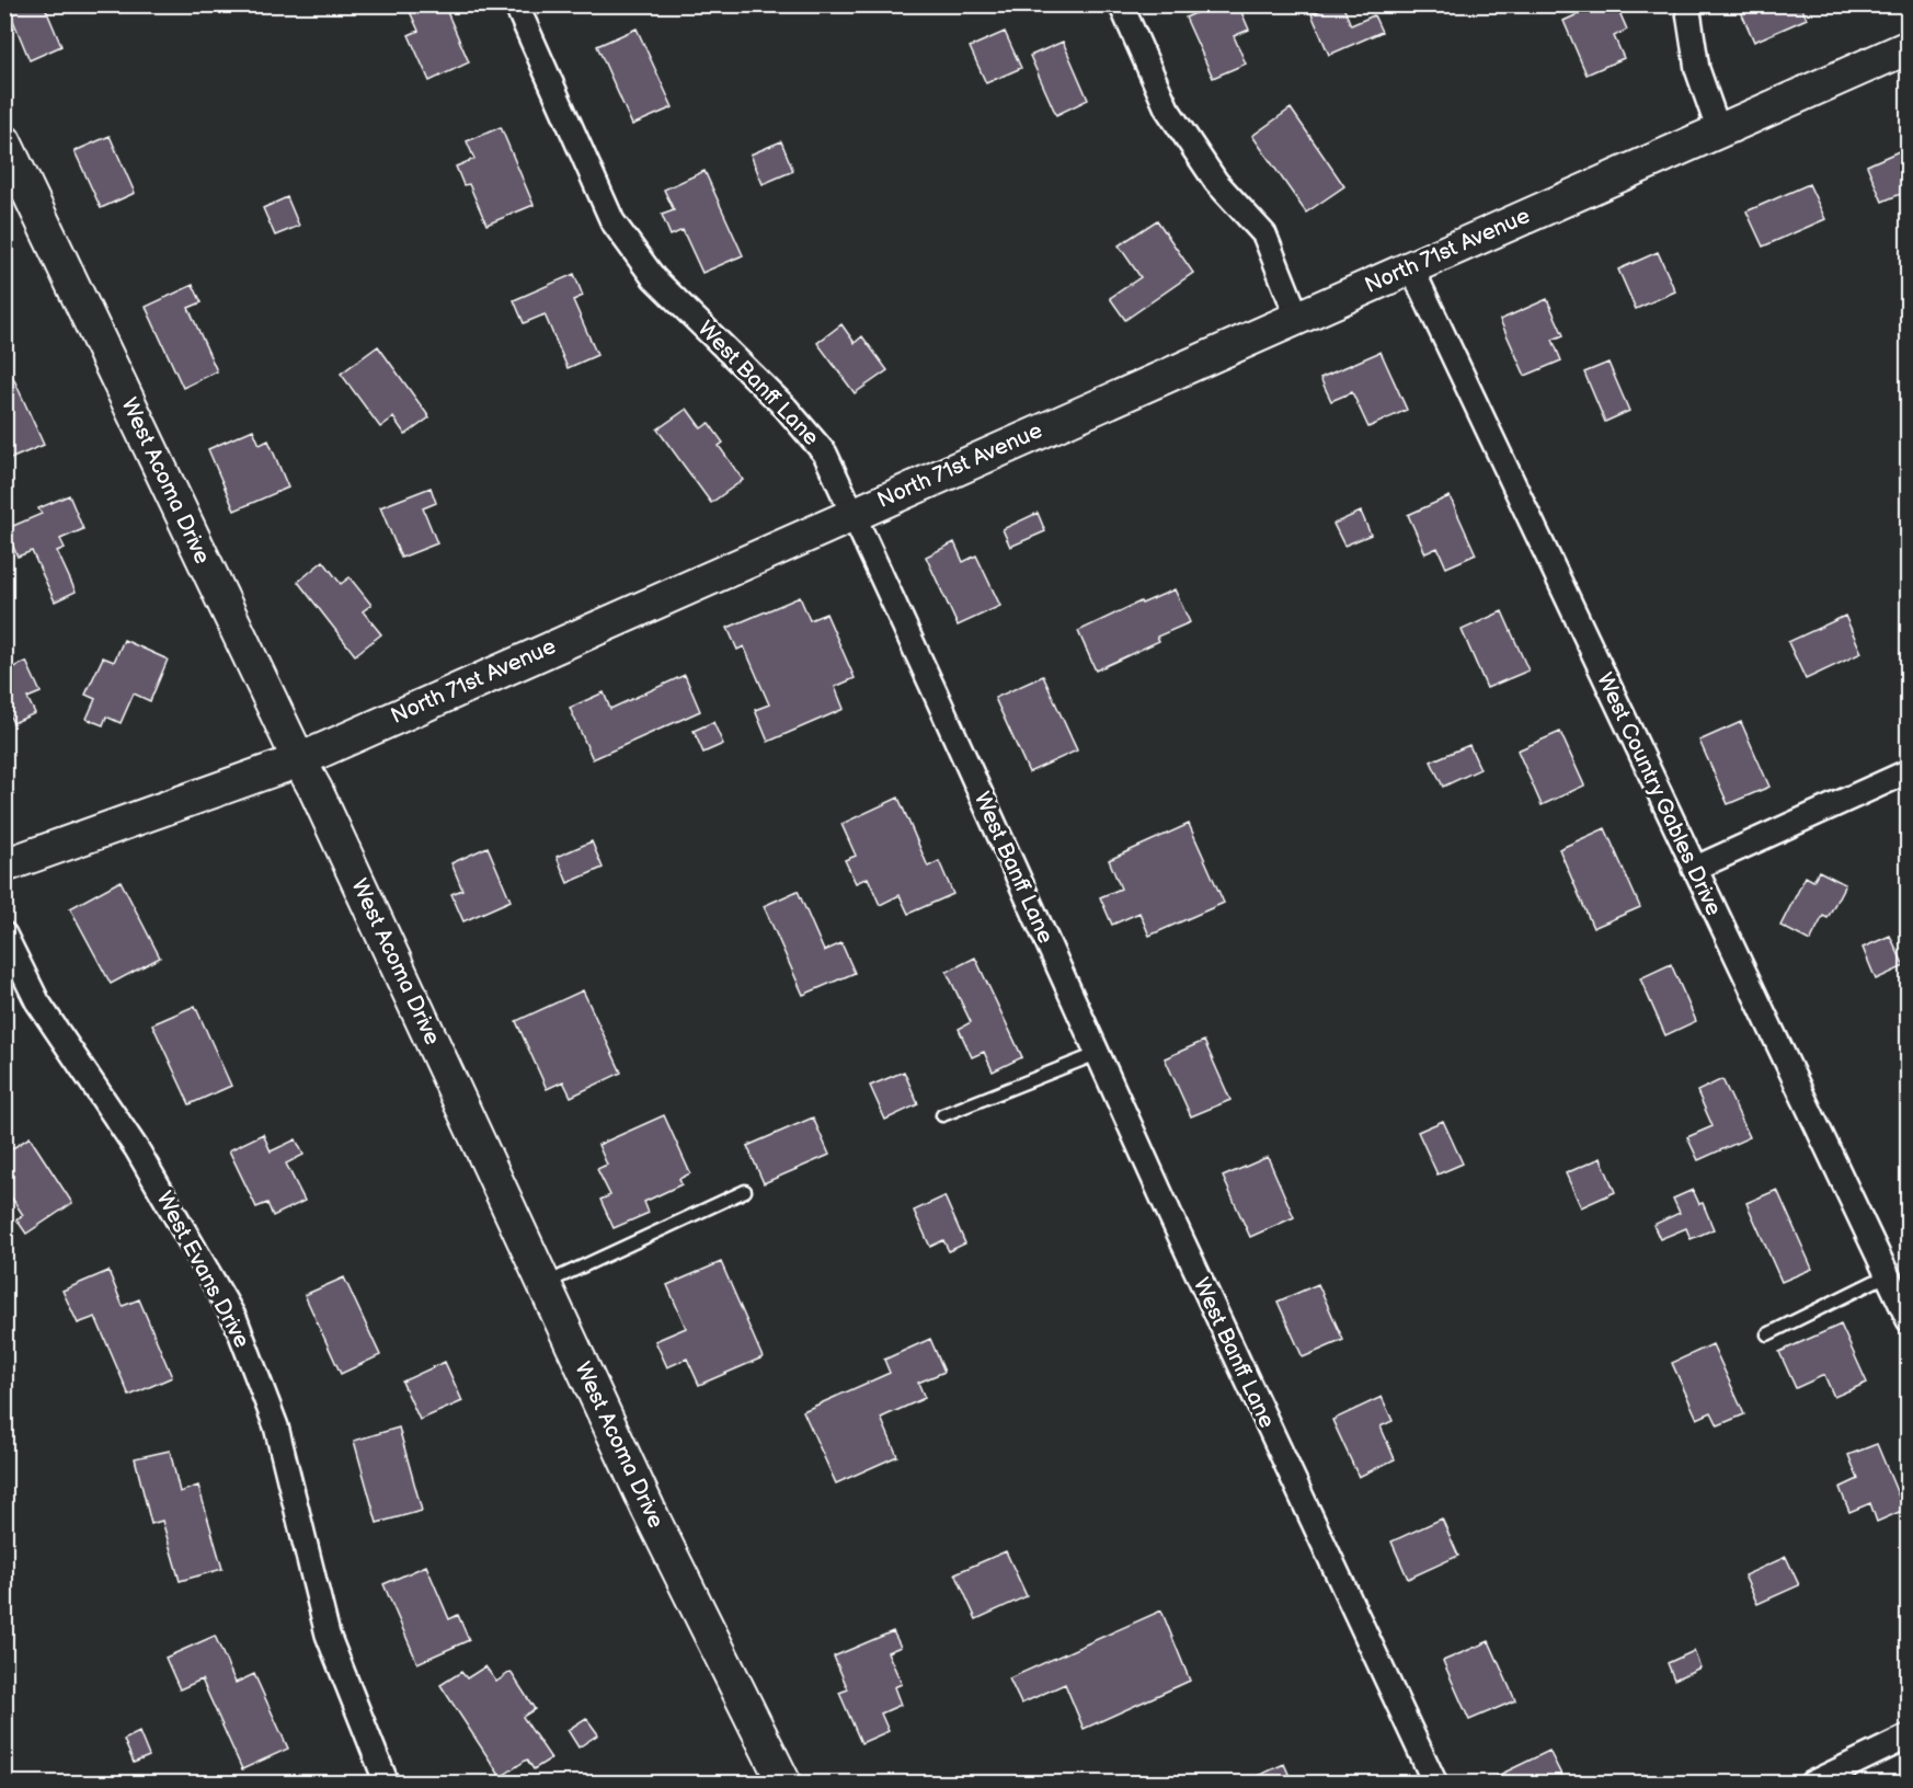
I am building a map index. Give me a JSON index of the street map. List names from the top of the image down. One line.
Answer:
{"streets":{"street":["North 71st Avenue","West Banff Lane","West Acoma Drive","West Country Gables Drive","West Evans Drive"]},"crossings":[["North 71st Avenue","West Banff Lane"],["North 71st Avenue","West Acoma Drive"],["North 71st Avenue","West Country Gables Drive"]]}
